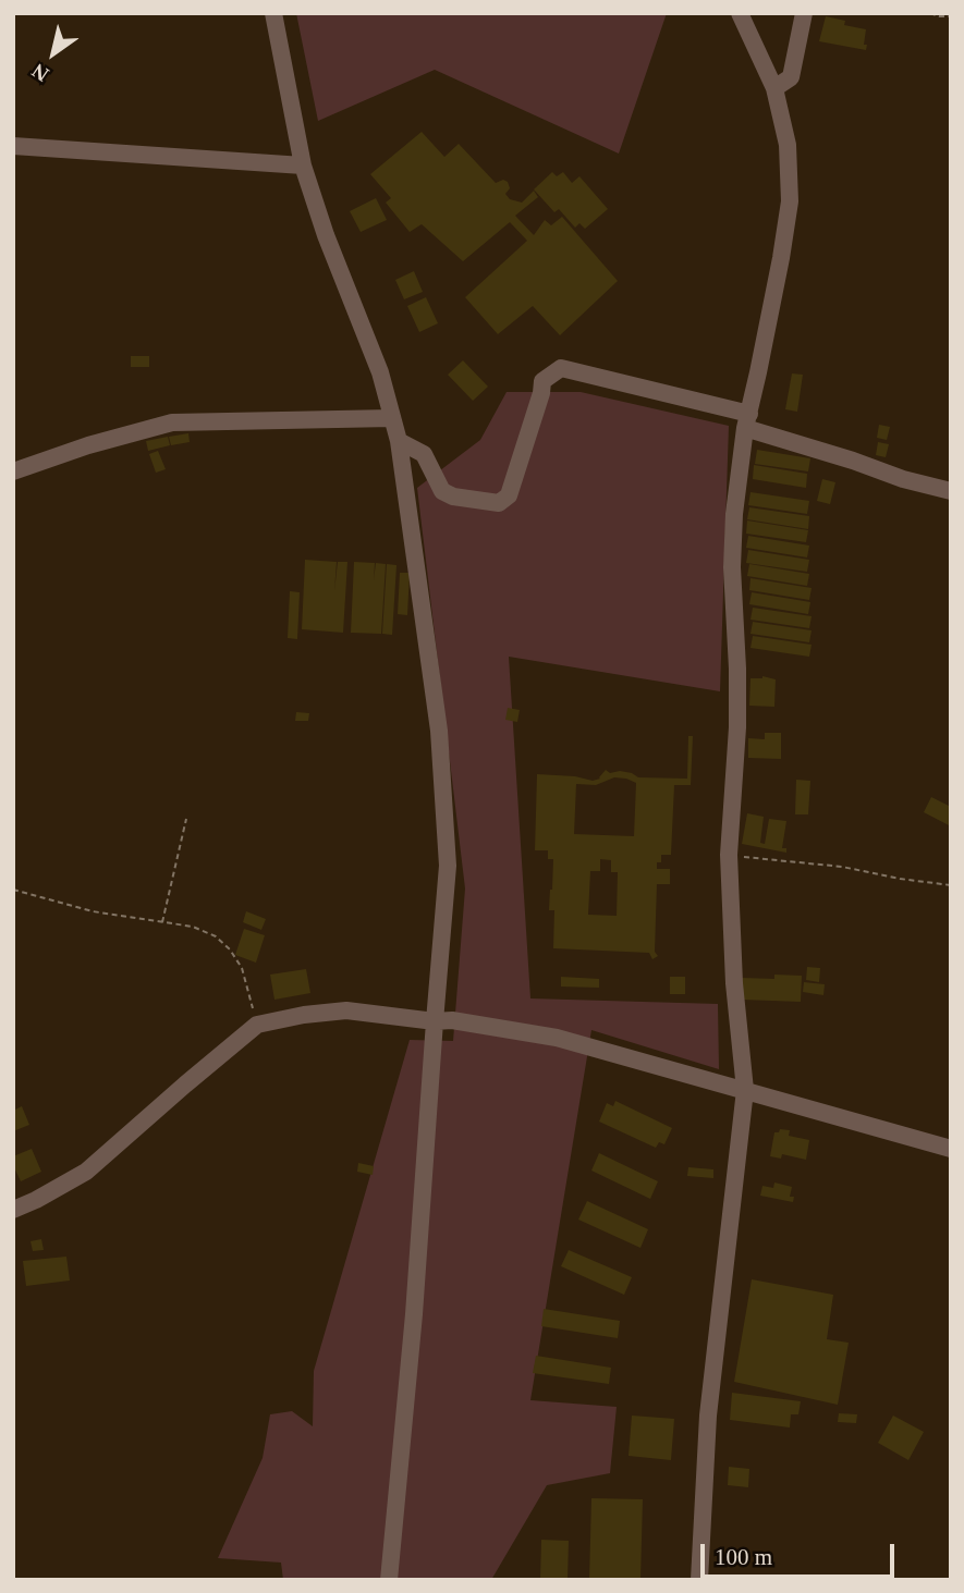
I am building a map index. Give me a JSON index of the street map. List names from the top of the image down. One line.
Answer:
{"scale_bar":"100 m","north":"bottom left"}
